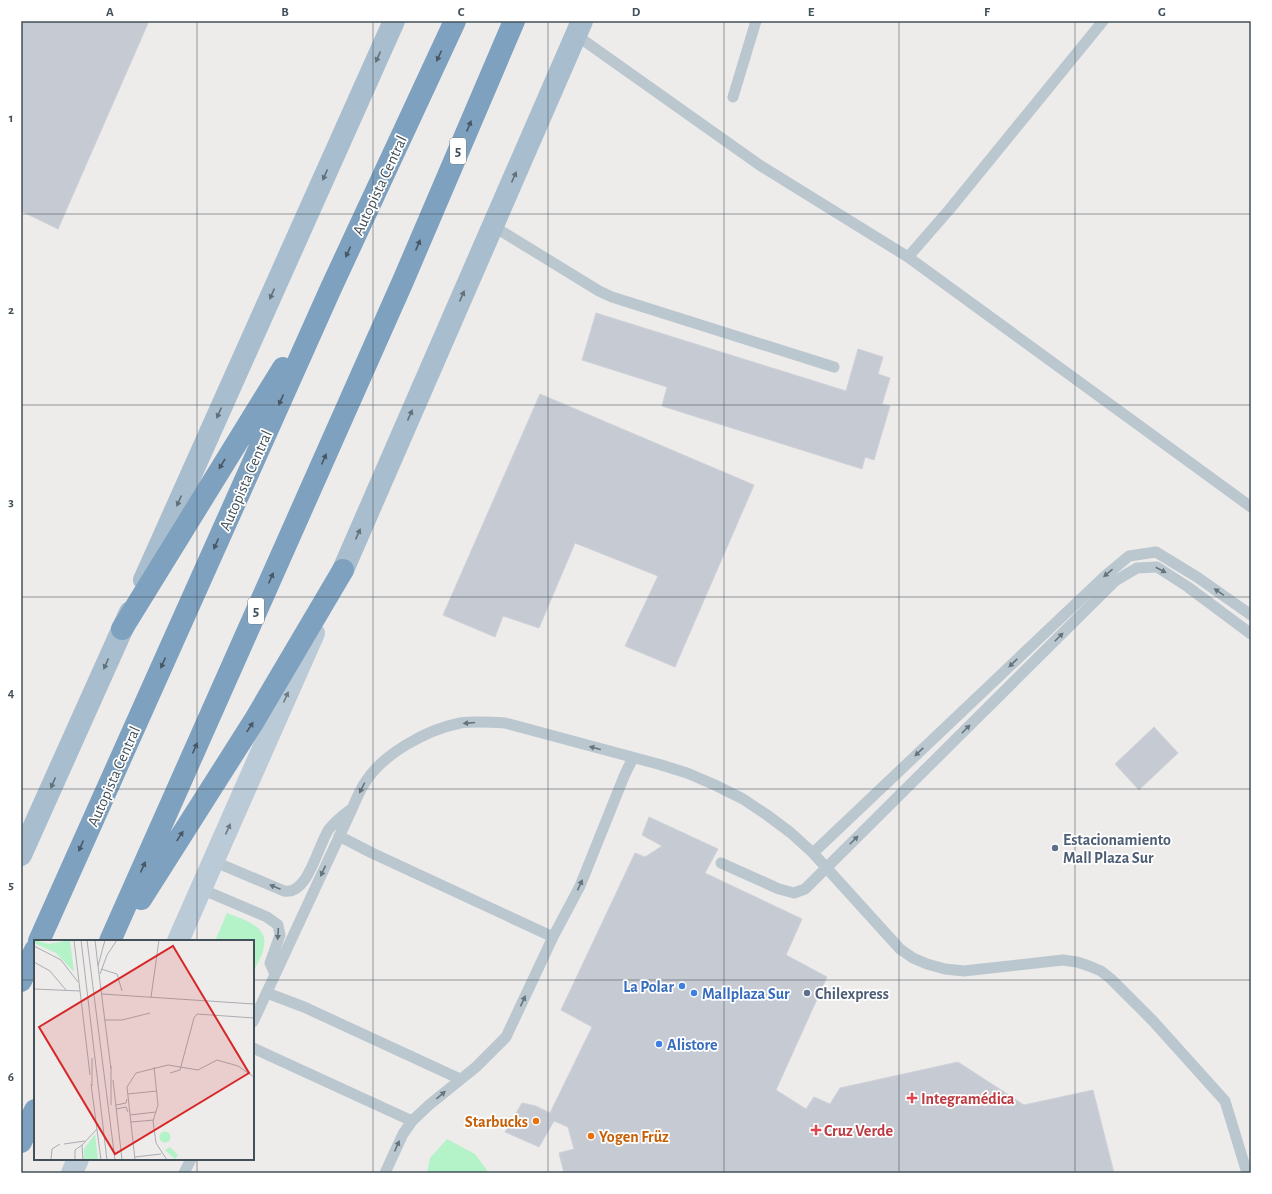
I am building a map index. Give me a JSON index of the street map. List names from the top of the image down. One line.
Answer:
{"streets":{"highway":["5","Autopista Central"]},"places":{"other":["Estacionamiento Mall Plaza Sur","La Polar","Mallplaza Sur","Chilexpress","Alistore","Starbucks","Yogen Früz"],"health":["Integramédica","Cruz Verde"]},"grid":{"columns":["A","B","C","D","E","F","G"],"rows":["1","2","3","4","5","6"]}}
